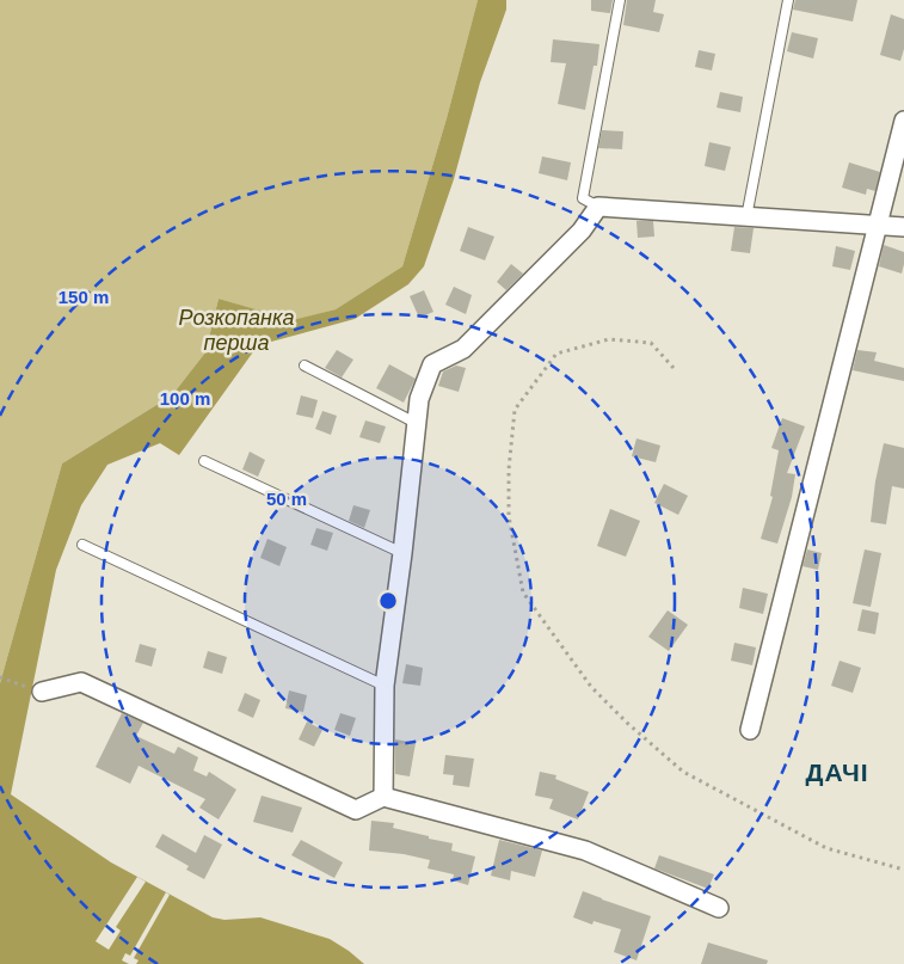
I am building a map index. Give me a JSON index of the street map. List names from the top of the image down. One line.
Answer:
{"districts":["ДАЧІ"],"water":["Розкопанка перша"],"rings":["150 m","100 m","50 m"]}
